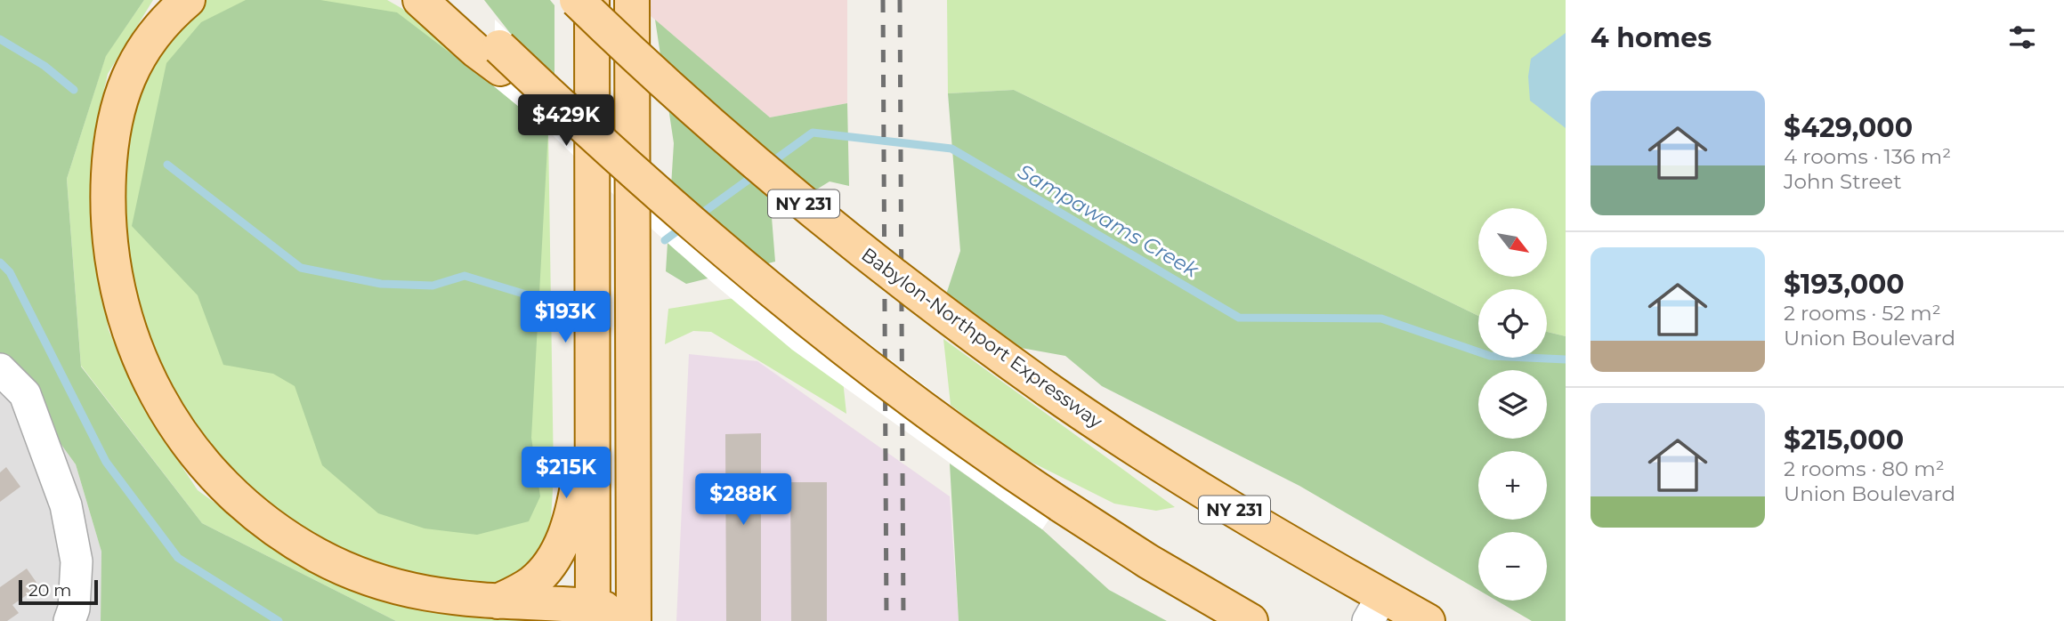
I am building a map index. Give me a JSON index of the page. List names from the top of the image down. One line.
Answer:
{"streets":{"main road":["NY 231","Babylon-Northport Expressway"]},"water":["Sampawams Creek"],"scale_bar":"20 m","north":"bottom right","page":{"heading":"4 homes","list":[{"name":"$429,000","note":"4 rooms · 136 m² · John Street"},{"name":"$193,000","note":"2 rooms · 52 m² · Union Boulevard"},{"name":"$215,000","note":"2 rooms · 80 m² · Union Boulevard"}],"price":["$429K","$193K","$215K","$288K"],"map_buttons":["+","−"],"scale":"20 m"}}
